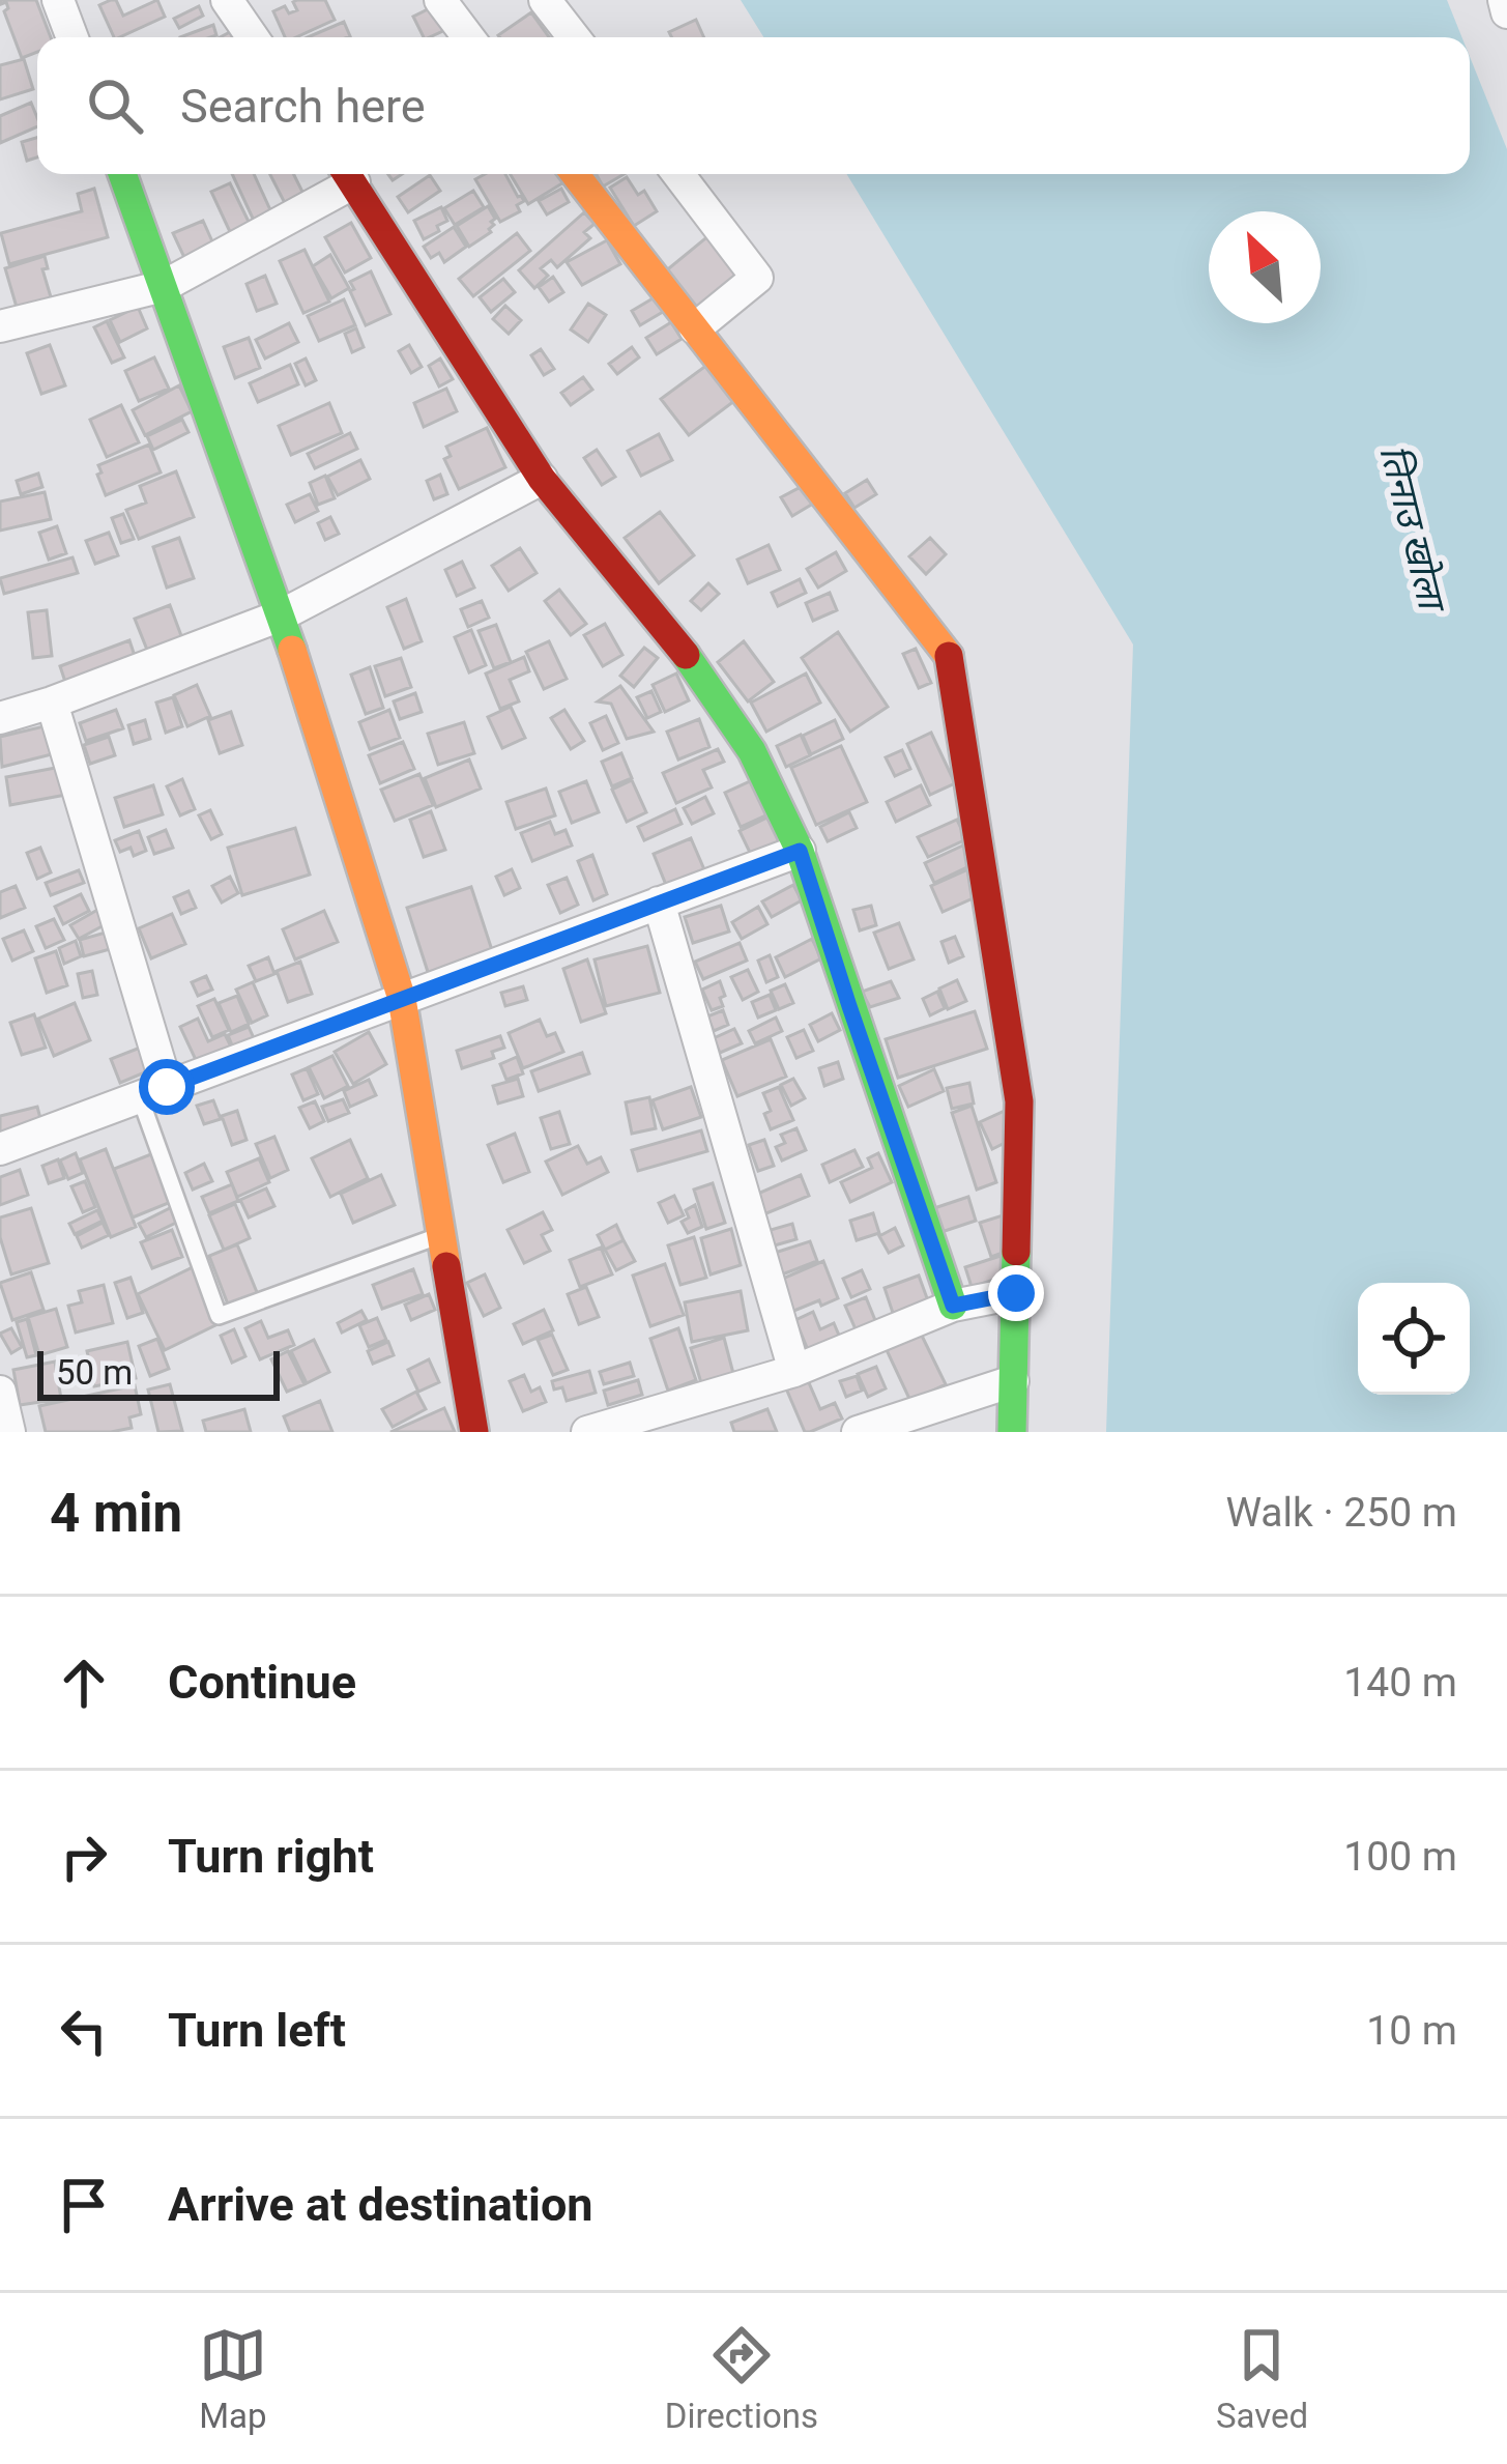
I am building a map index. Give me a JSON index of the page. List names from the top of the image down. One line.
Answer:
{"water":["तिनाउ खोला"],"scale_bar":"50 m","north":"top left","page":{"search":"Search here","scale":"50 m","heading":["4 min","Walk · 250 m"],"list":[["Continue","140 m"],["Turn right","100 m"],["Turn left","10 m"],"Arrive at destination"],"nav":["Map","Directions","Saved"]}}
